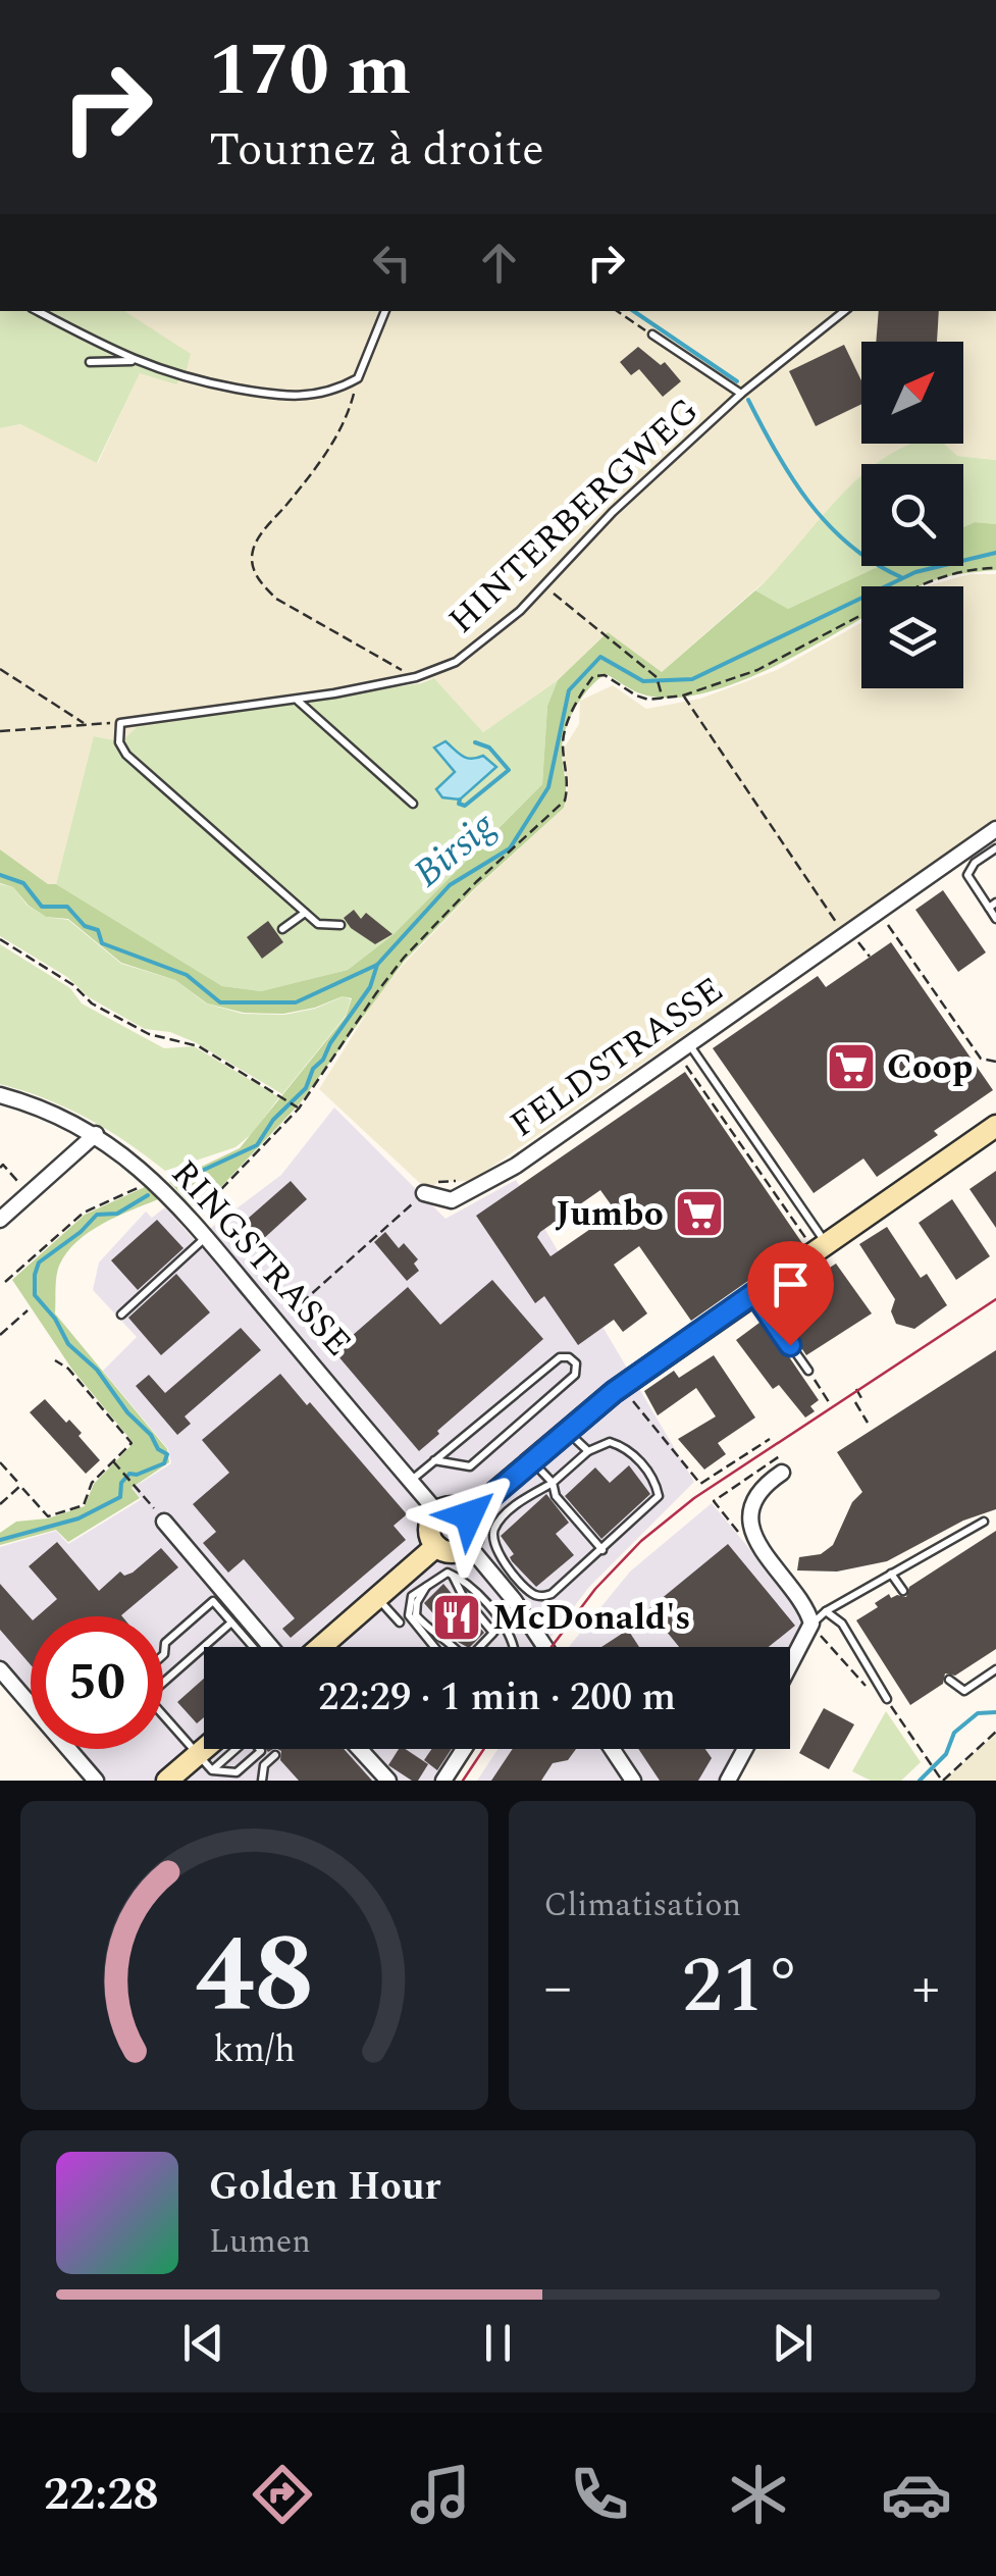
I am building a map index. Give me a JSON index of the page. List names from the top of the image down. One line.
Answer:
{"streets":{"street":["FELDSTRASSE","RINGSTRASSE"],"lane":["HINTERBERGWEG"]},"water":["Birsig"],"places":{"supermarket":["Coop","Jumbo"],"restaurant":["McDonald's"]},"north":"top right","page":{"turn":["170 m","Tournez à droite"],"limit":"50","trip":"22:29 · 1 min · 200 m","tile":"Climatisation","heat":["−","21°","+"],"song":["Golden Hour","Lumen"],"tabs":"22:28","gauge":["48","km/h"]}}
